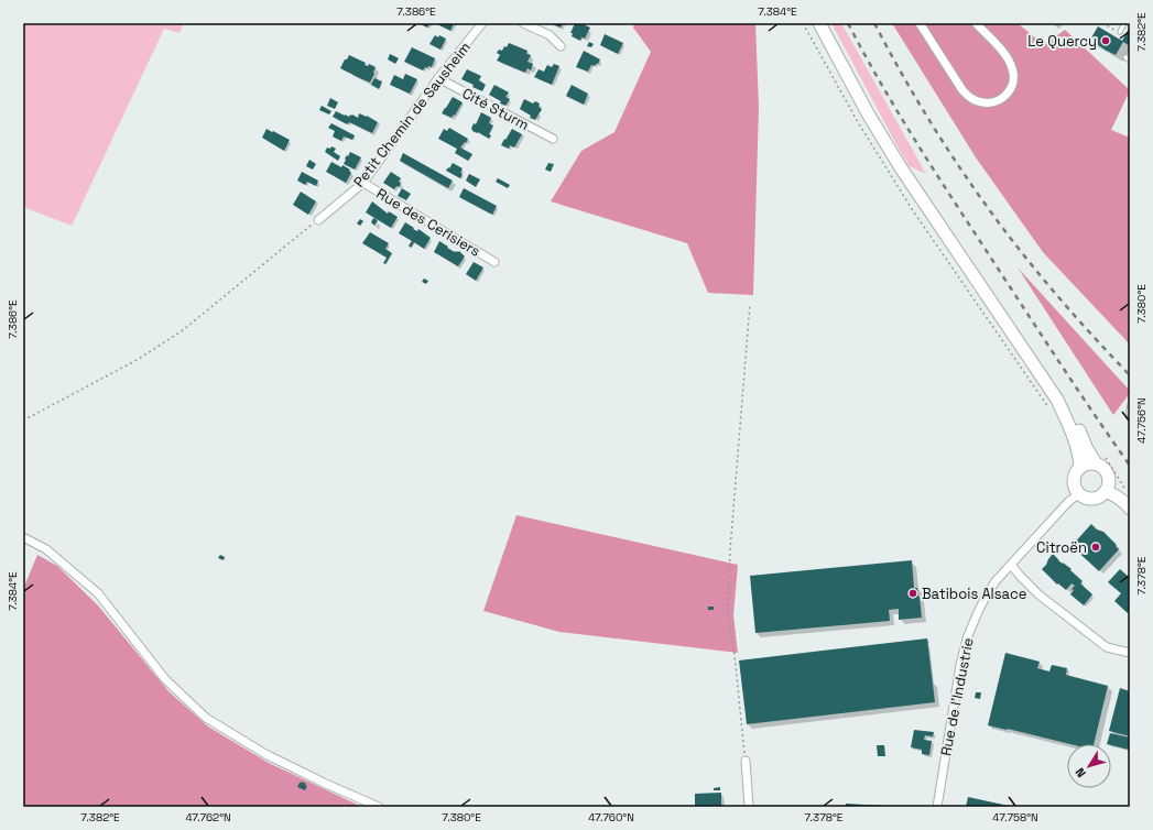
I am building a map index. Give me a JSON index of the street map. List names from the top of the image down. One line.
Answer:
{"streets":{"street":["Cité Sturm","Petit Chemin de Sausheim","Rue des Cerisiers","Rue de l'Industrie"]},"crossings":[["Cité Sturm","Petit Chemin de Sausheim"],["Petit Chemin de Sausheim","Rue des Cerisiers"]],"places":["Le Quercy","Citroën","Batibois Alsace"],"north":"bottom left","coordinates":["7.386°E","7.384°E","7.382°E","7.380°E","47.756°N","7.378°E","47.762°N","47.760°N","47.758°N"]}
